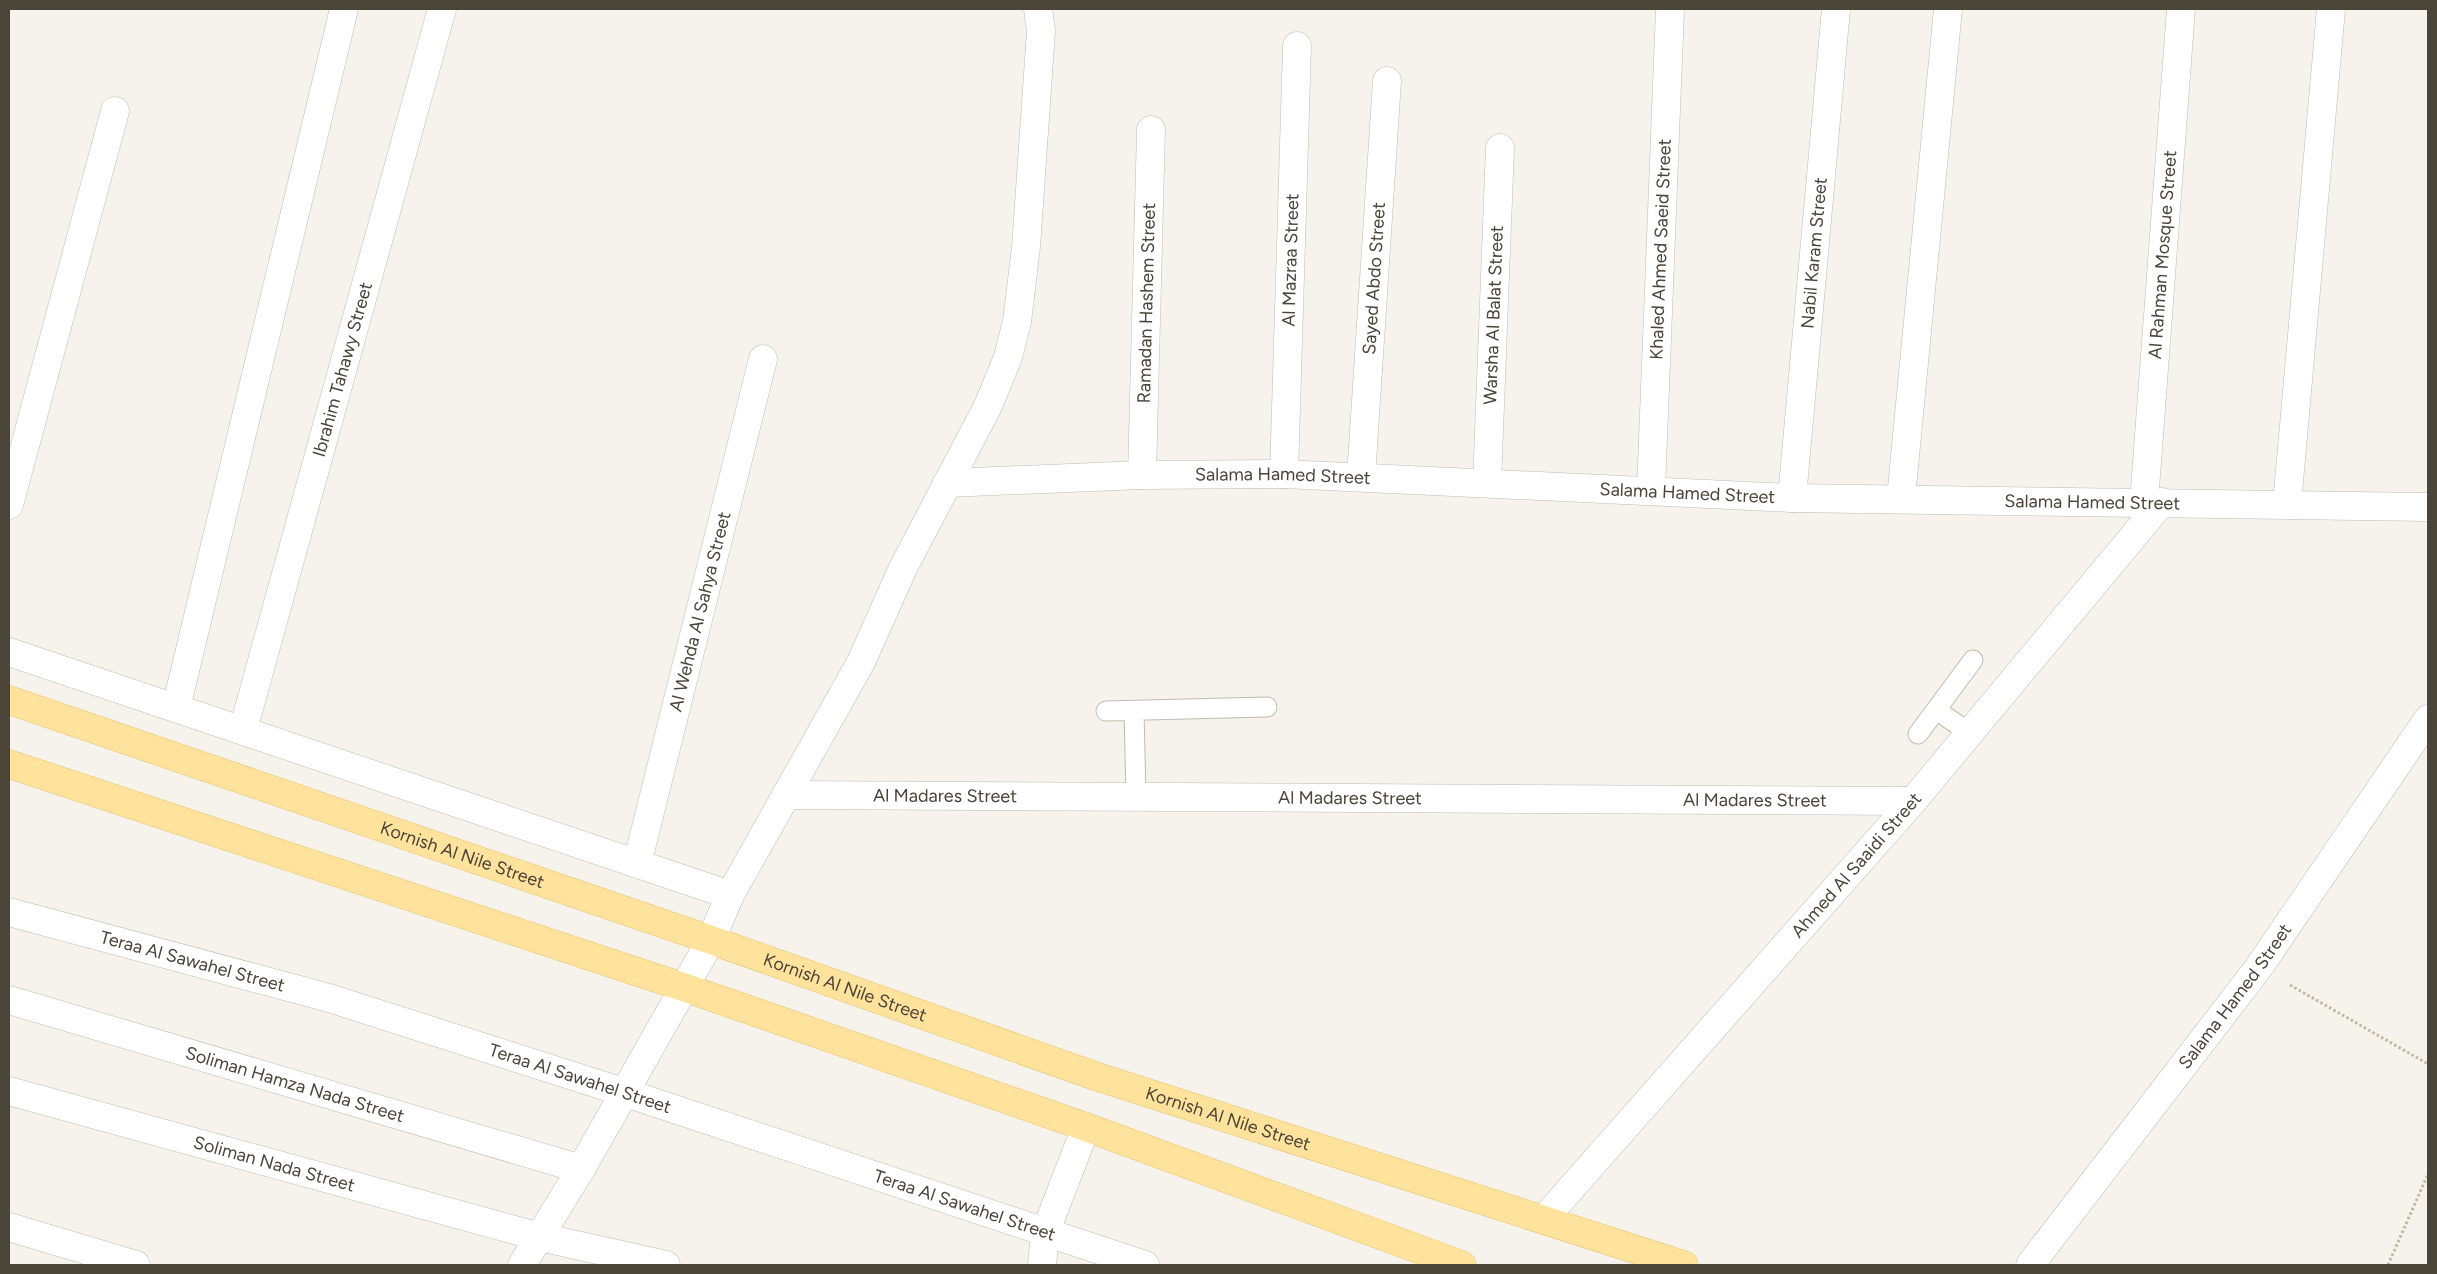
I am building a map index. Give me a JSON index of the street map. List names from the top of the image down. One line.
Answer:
{"streets":{"main road":["Kornish Al Nile Street"],"street":["Khaled Ahmed Saeid Street","Nabil Karam Street","Al Rahman Mosque Street","Al Mazraa Street","Sayed Abdo Street","Ramadan Hashem Street","Warsha Al Balat Street","Ibrahim Tahawy Street","Salama Hamed Street","Al Wehda Al Sahya Street","Al Madares Street","Ahmed Al Saaidi Street","Teraa Al Sawahel Street","Soliman Hamza Nada Street","Soliman Nada Street"]},"crossings":[["Khaled Ahmed Saeid Street","Salama Hamed Street"],["Nabil Karam Street","Salama Hamed Street"],["Al Rahman Mosque Street","Salama Hamed Street"],["Al Rahman Mosque Street","Ahmed Al Saaidi Street"],["Al Mazraa Street","Salama Hamed Street"],["Sayed Abdo Street","Salama Hamed Street"],["Ramadan Hashem Street","Salama Hamed Street"],["Warsha Al Balat Street","Salama Hamed Street"],["Salama Hamed Street","Ahmed Al Saaidi Street"],["Al Madares Street","Ahmed Al Saaidi Street"],["Kornish Al Nile Street","Ahmed Al Saaidi Street"]]}
